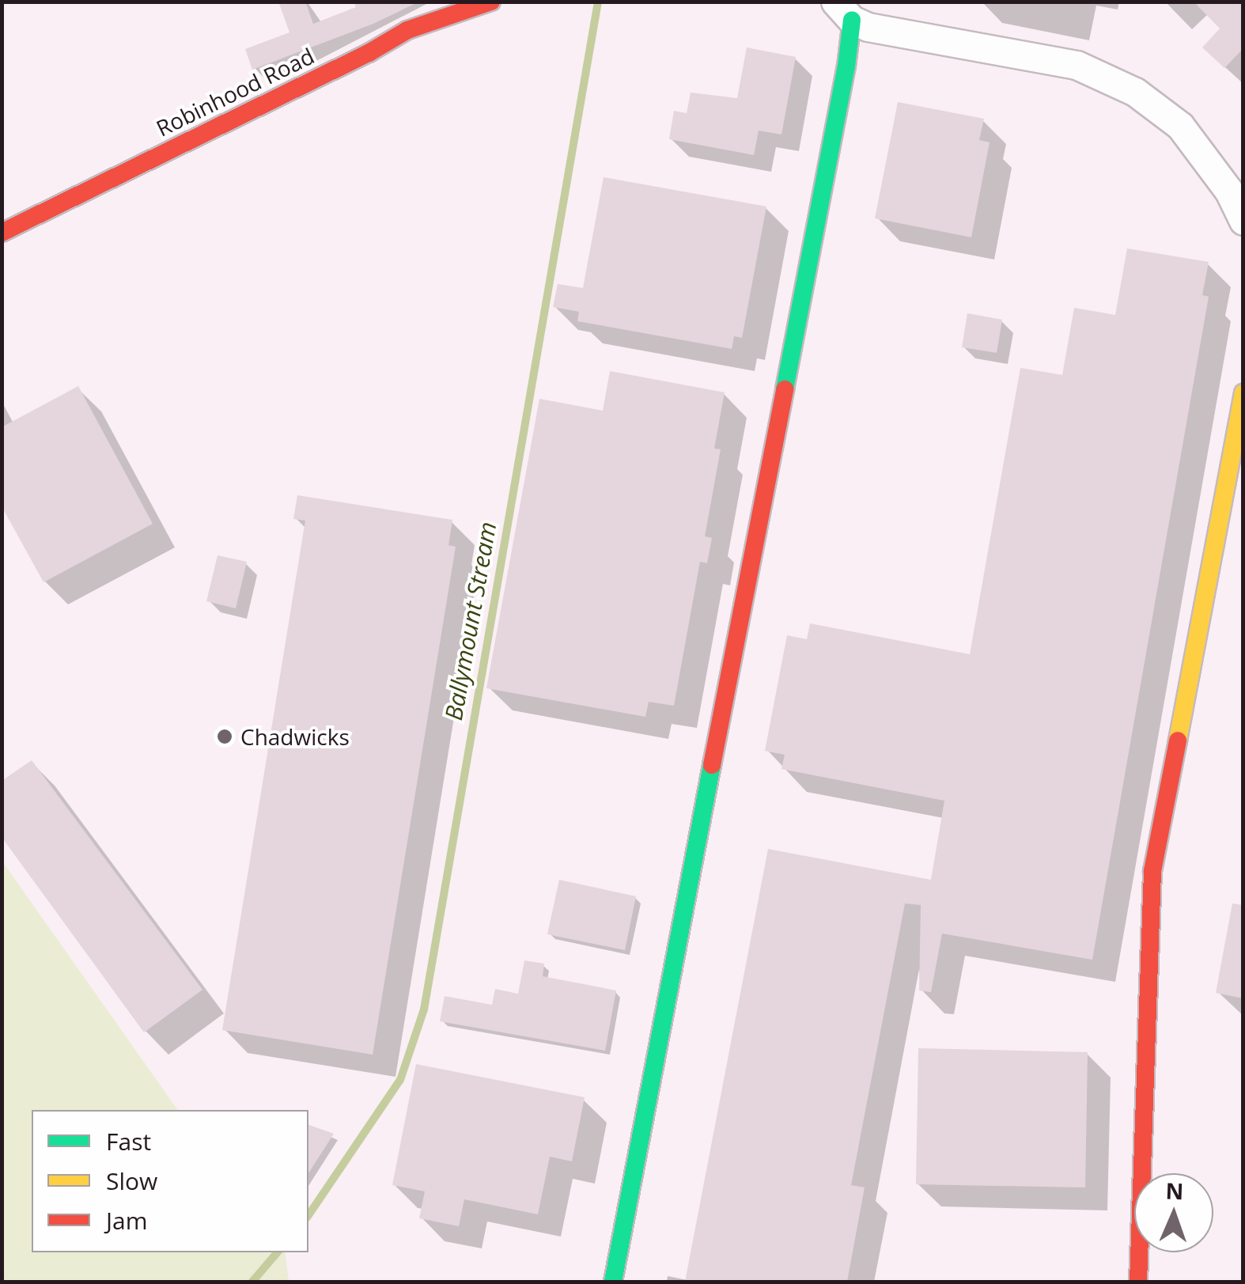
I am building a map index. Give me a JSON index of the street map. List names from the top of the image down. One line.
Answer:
{"streets":{"street":["Robinhood Road"]},"water":["Ballymount Stream"],"places":["Chadwicks"],"legend":["Fast","Slow","Jam"],"north":"top"}
